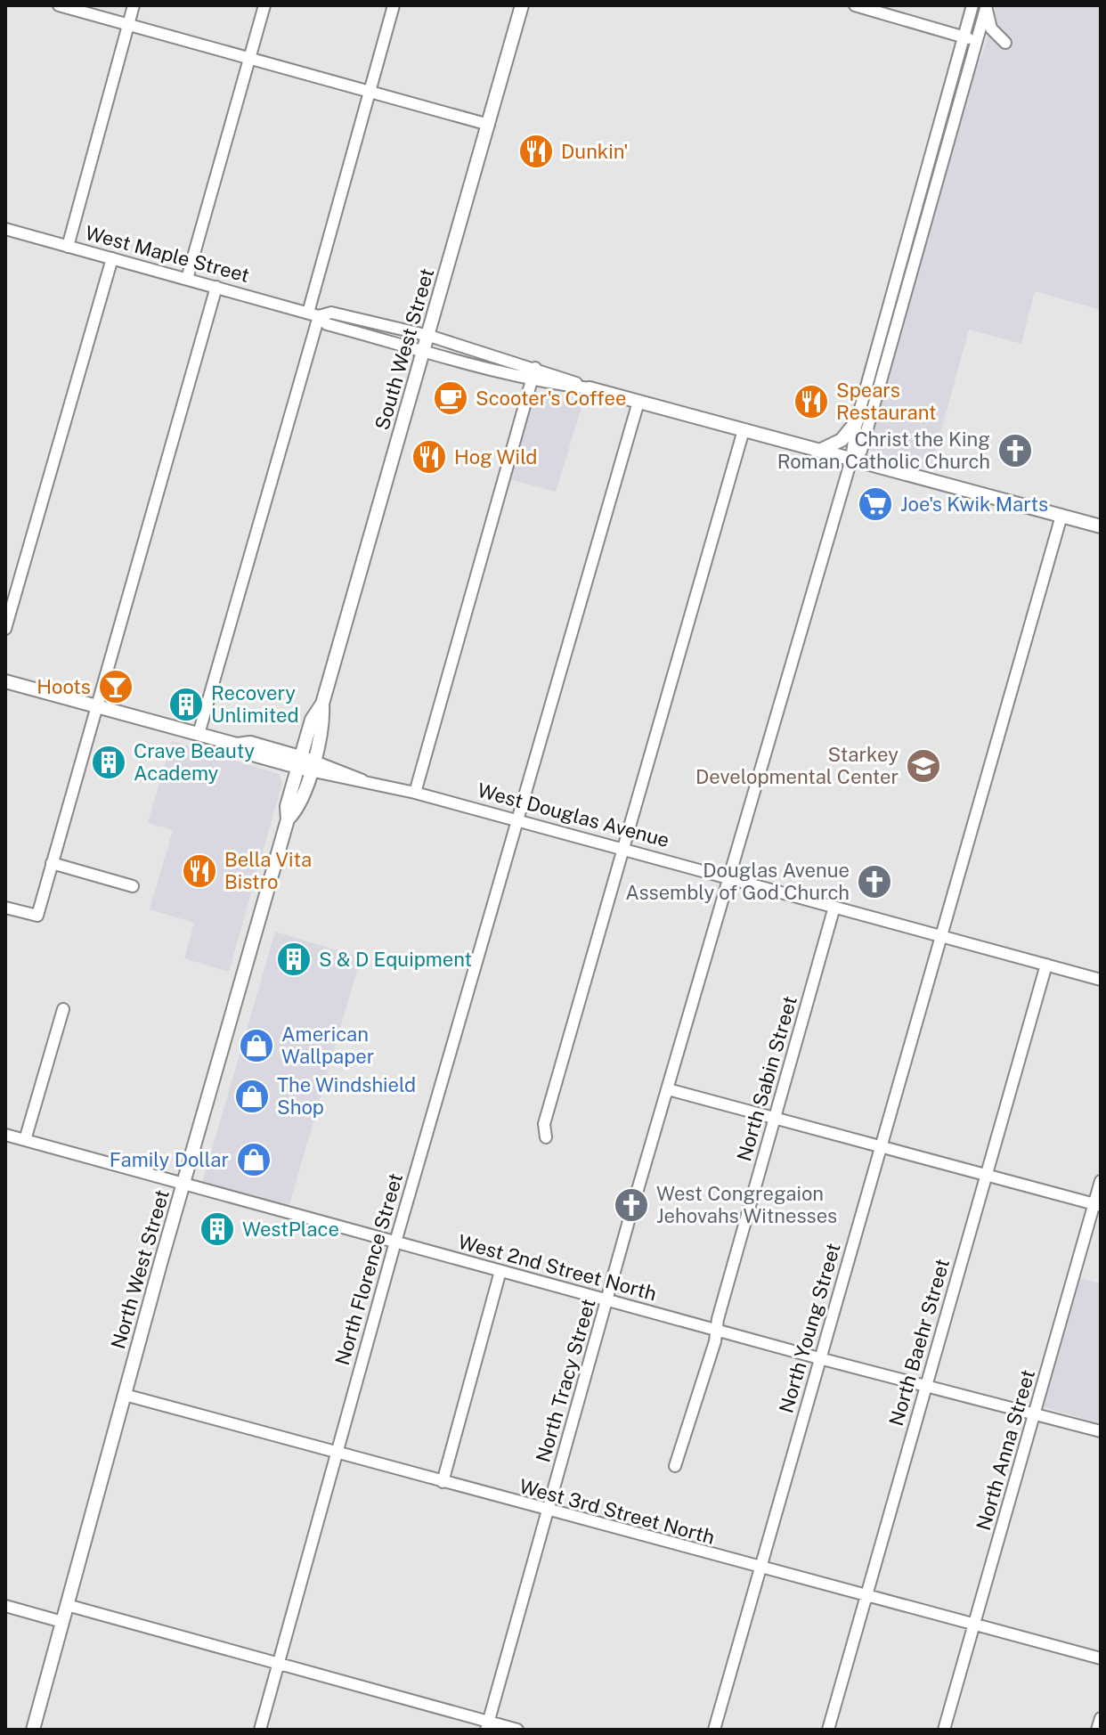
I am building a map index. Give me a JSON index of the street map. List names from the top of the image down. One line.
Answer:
{"streets":{"main road":["West Maple Street","South West Street","West Douglas Avenue","North West Street"],"street":["North Sabin Street","West 2nd Street North","North Florence Street","North Young Street","North Baehr Street","North Tracy Street","North Anna Street","West 3rd Street North"]},"crossings":[["West Maple Street","South West Street"],["West Maple Street","North Florence Street"],["West Maple Street","North Young Street"],["West Maple Street","North Tracy Street"],["South West Street","West Douglas Avenue"],["South West Street","North West Street"],["West Douglas Avenue","North Sabin Street"],["West Douglas Avenue","North West Street"],["West Douglas Avenue","North Florence Street"],["West Douglas Avenue","North Young Street"],["West Douglas Avenue","North Baehr Street"],["West Douglas Avenue","North Tracy Street"],["North Sabin Street","West 2nd Street North"],["West 2nd Street North","North West Street"],["West 2nd Street North","North Florence Street"],["West 2nd Street North","North Young Street"],["West 2nd Street North","North Baehr Street"],["West 2nd Street North","North Tracy Street"],["West 2nd Street North","North Anna Street"],["North West Street","West 3rd Street North"],["North Florence Street","West 3rd Street North"],["North Young Street","West 3rd Street North"],["North Baehr Street","West 3rd Street North"],["North Tracy Street","West 3rd Street North"],["North Anna Street","West 3rd Street North"]],"places":{"restaurant":["Dunkin'","Spears Restaurant","Hog Wild","Bella Vita Bistro"],"cafe":["Scooter's Coffee"],"church":["Christ the King Roman Catholic Church","Douglas Avenue Assembly of God Church","West Congregaion Jehovahs Witnesses"],"supermarket":["Joe's Kwik Marts"],"bar":["Hoots"],"building":["Recovery Unlimited","Crave Beauty Academy","S & D Equipment","WestPlace"],"school or university":["Starkey Developmental Center"],"shop":["American Wallpaper","The Windshield Shop","Family Dollar"]}}
